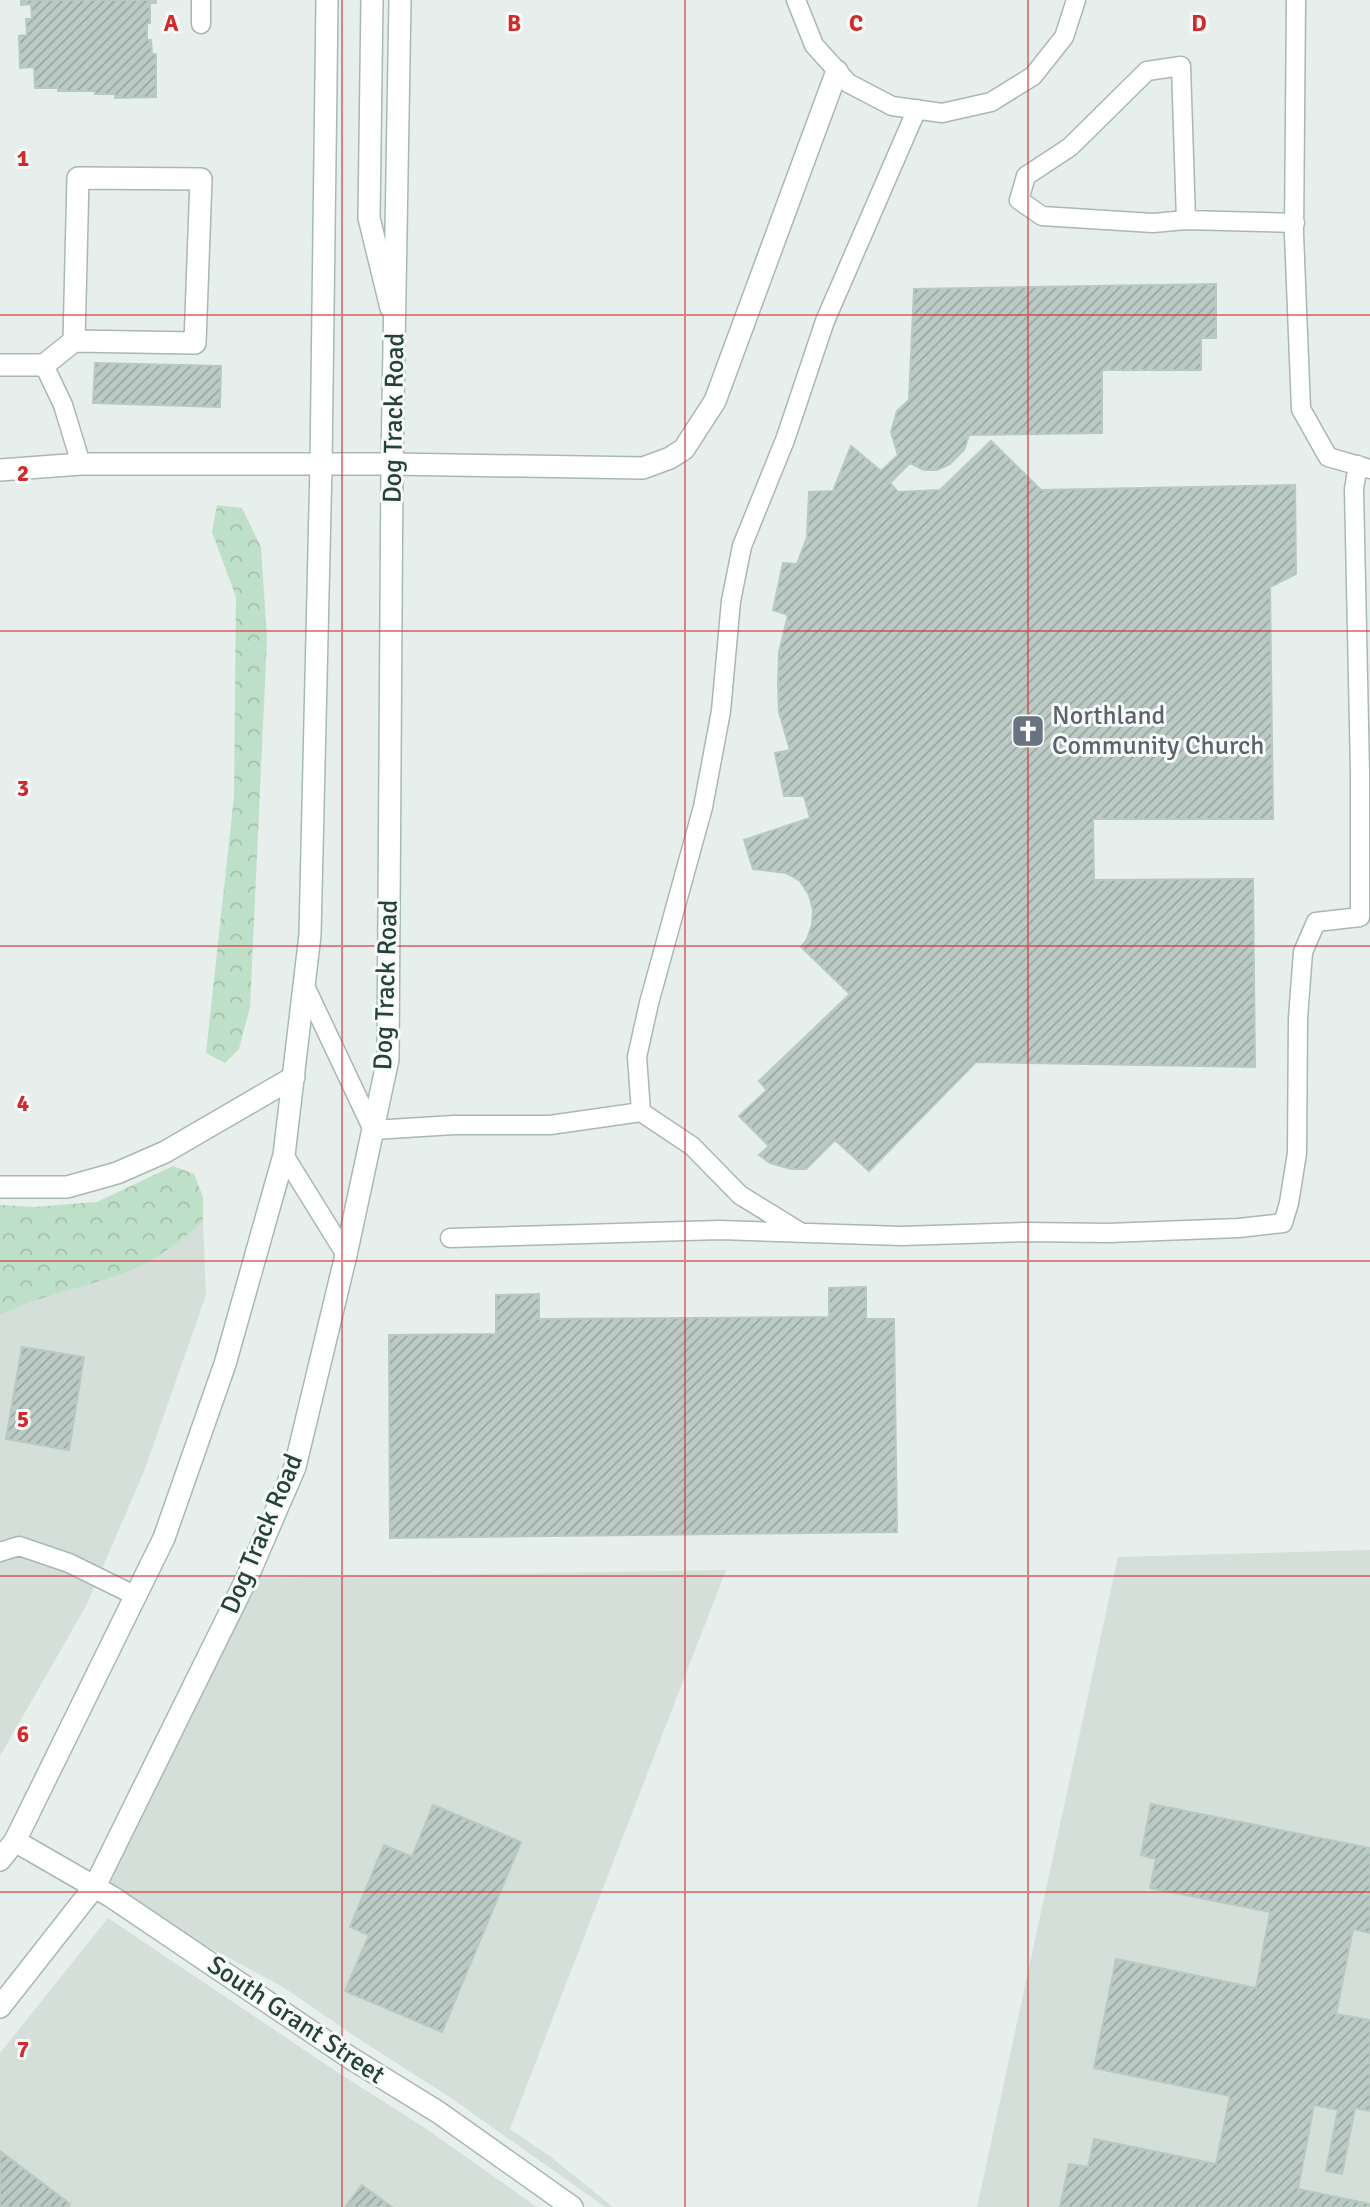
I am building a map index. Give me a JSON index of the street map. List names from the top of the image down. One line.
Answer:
{"streets":{"main road":["Dog Track Road","South Grant Street"]},"crossings":[["Dog Track Road","South Grant Street"]],"places":{"church":["Northland Community Church"]},"grid":{"columns":["A","B","C","D"],"rows":["1","2","3","4","5","6","7"]}}
